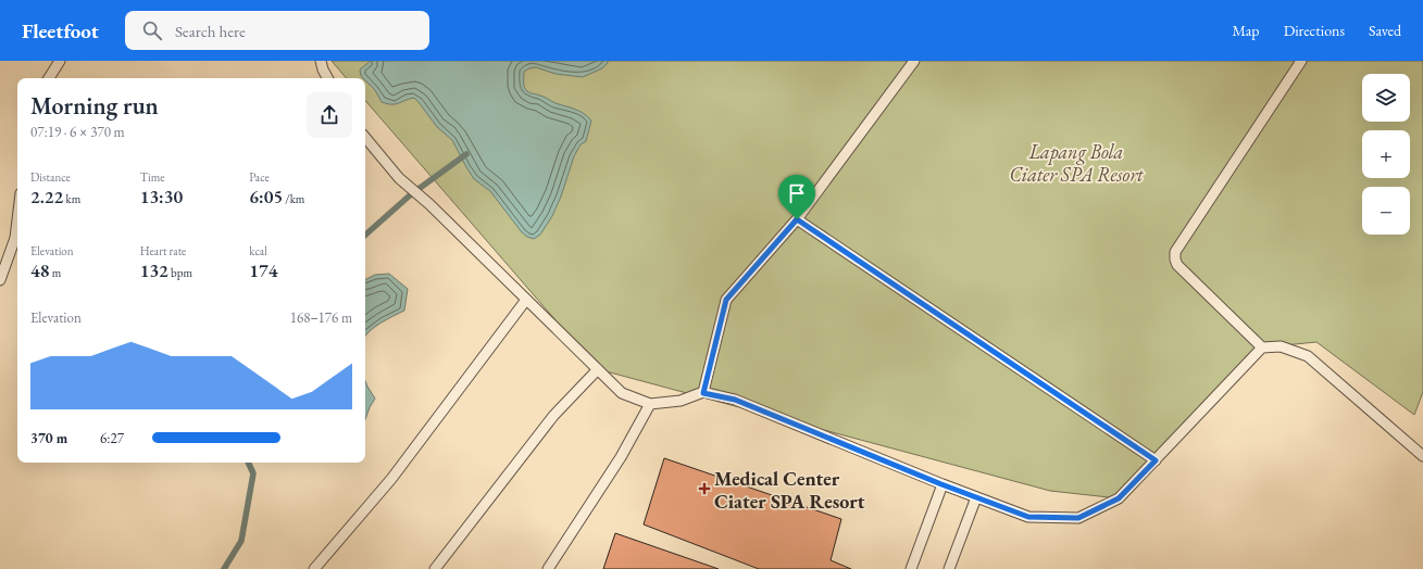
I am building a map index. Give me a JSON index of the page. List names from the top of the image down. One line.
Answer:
{"parks":["Lapang Bola Ciater SPA Resort"],"places":{"health":["Medical Center Ciater SPA Resort"]},"page":{"header":"Fleetfoot","search":"Search here","nav":["Map","Directions","Saved"],"map_buttons":["+","−"],"heading":["Morning run","07:19 · 6 × 370 m"],"stats":[["Distance","2.22 km"],["Time","13:30"],["Pace","6:05 /km"],["Elevation","48 m"],["Heart rate","132 bpm"],["kcal","174"]],"chart":["Elevation","168–176 m"],"list":[{"name":"370 m","note":"6:27"}]}}
